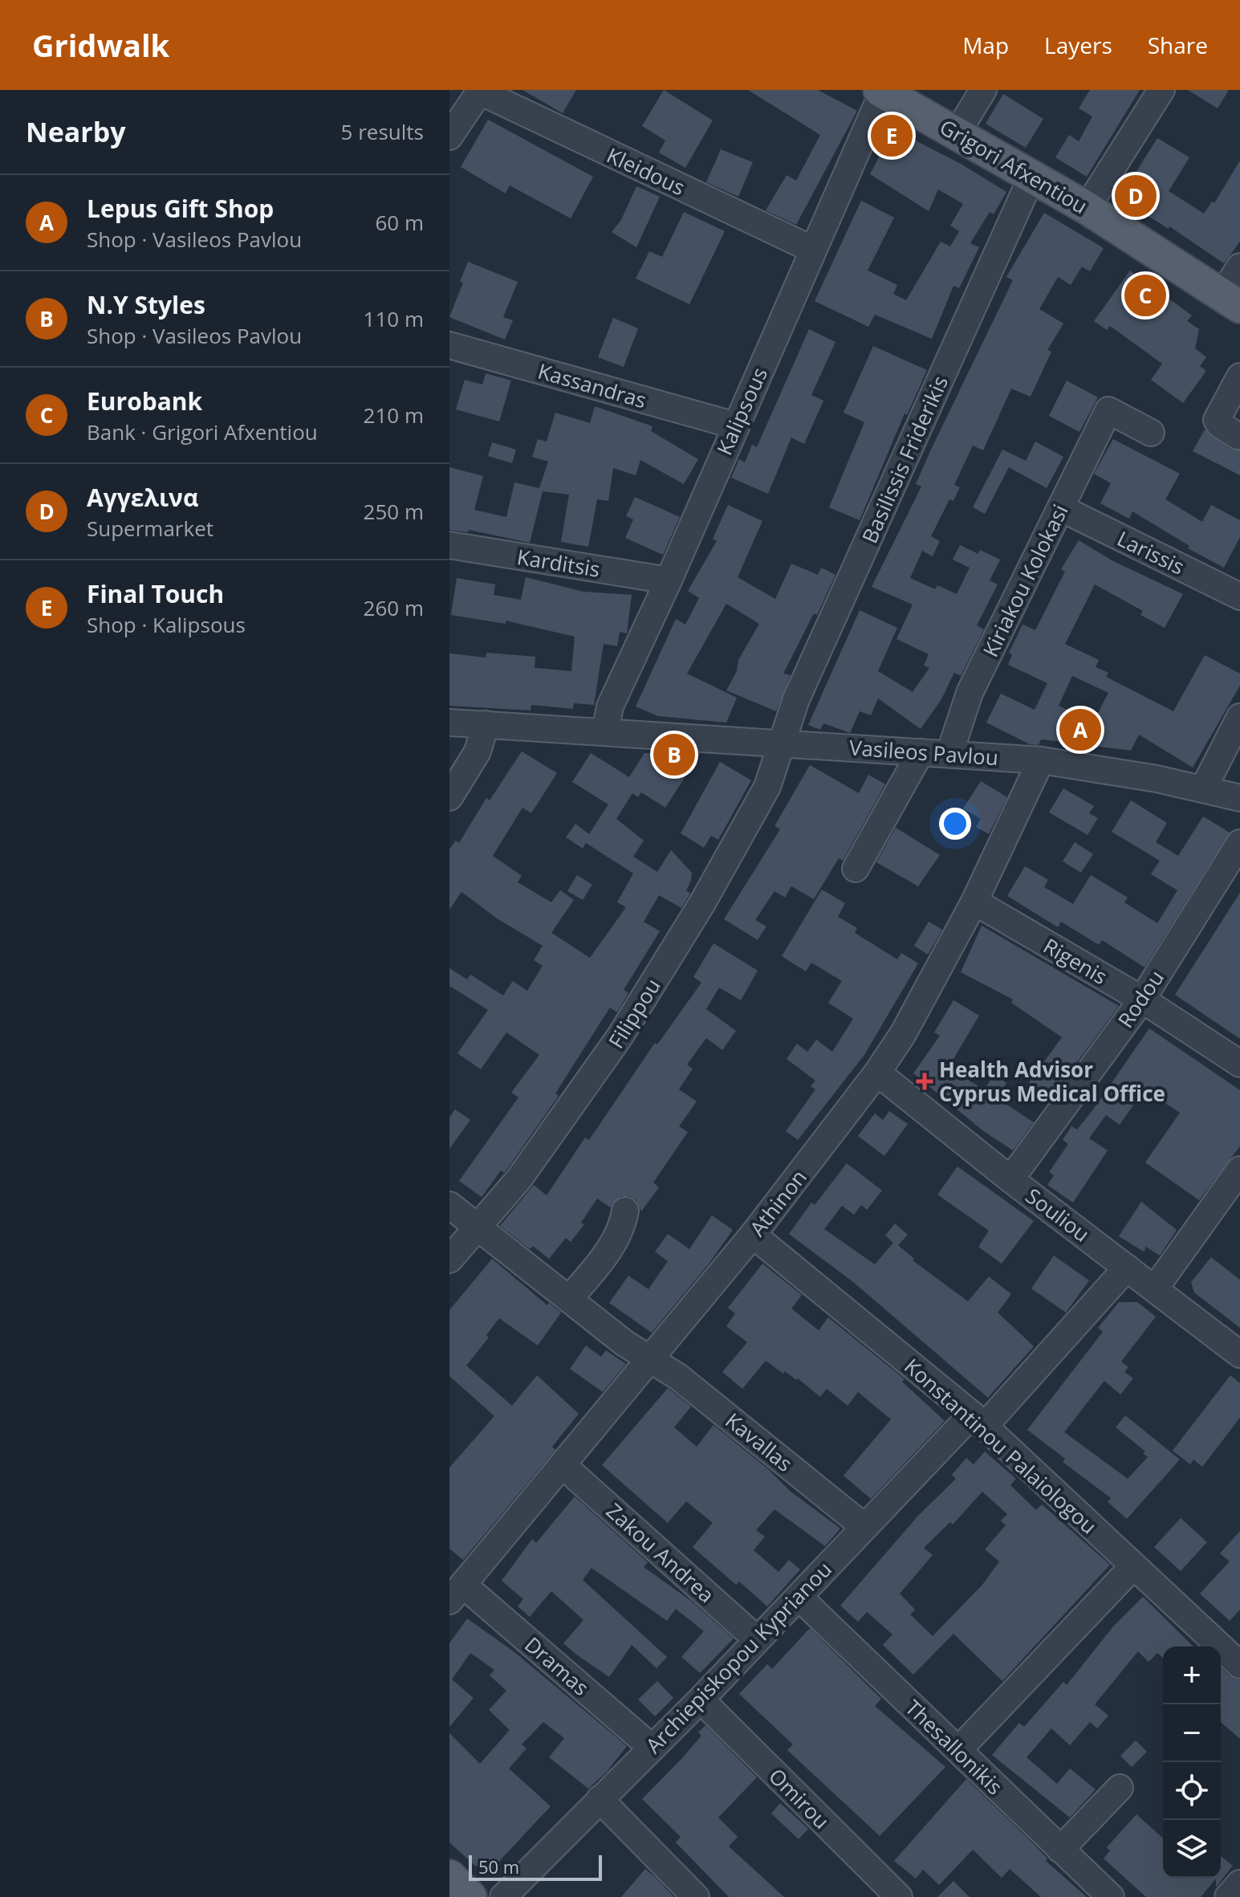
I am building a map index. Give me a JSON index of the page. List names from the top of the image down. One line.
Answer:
{"streets":{"main road":["Grigori Afxentiou"],"street":["Kleidous","Kassandras","Kalipsous","Basilissis Friderikis","Larissis","Karditsis","Kiriakou Kolokasi","Vasileos Pavlou","Rigenis","Rodou","Filippou","Athinon","Souliou","Kavallas","Konstantinou Palaiologou","Zakou Andrea","Archiepiskopou Kyprianou","Dramas","Thesallonikis","Omirou"]},"crossings":[["Grigori Afxentiou","Kalipsous"],["Grigori Afxentiou","Basilissis Friderikis"],["Kleidous","Kalipsous"],["Kassandras","Kalipsous"],["Kalipsous","Karditsis"],["Kalipsous","Vasileos Pavlou"],["Basilissis Friderikis","Vasileos Pavlou"],["Basilissis Friderikis","Filippou"],["Larissis","Kiriakou Kolokasi"],["Kiriakou Kolokasi","Vasileos Pavlou"],["Vasileos Pavlou","Filippou"],["Vasileos Pavlou","Athinon"],["Rigenis","Rodou"],["Rigenis","Athinon"],["Rodou","Souliou"],["Filippou","Kavallas"],["Athinon","Souliou"],["Athinon","Kavallas"],["Athinon","Konstantinou Palaiologou"],["Athinon","Zakou Andrea"],["Athinon","Dramas"],["Souliou","Archiepiskopou Kyprianou"],["Kavallas","Archiepiskopou Kyprianou"],["Konstantinou Palaiologou","Archiepiskopou Kyprianou"],["Zakou Andrea","Archiepiskopou Kyprianou"],["Archiepiskopou Kyprianou","Dramas"],["Archiepiskopou Kyprianou","Thesallonikis"],["Archiepiskopou Kyprianou","Omirou"]],"places":{"health":["Health Advisor Cyprus Medical Office"]},"scale_bar":"50 m","page":{"header":"Gridwalk","nav":["Map","Layers","Share"],"heading":["Nearby","5 results"],"pins":["E","D","C","A","B"],"list":[{"mark":"A","name":"Lepus Gift Shop","note":"Shop · Vasileos Pavlou","value":"60 m"},{"mark":"B","name":"N.Y Styles","note":"Shop · Vasileos Pavlou","value":"110 m"},{"mark":"C","name":"Eurobank","note":"Bank · Grigori Afxentiou","value":"210 m"},{"mark":"D","name":"Αγγελινα","note":"Supermarket","value":"250 m"},{"mark":"E","name":"Final Touch","note":"Shop · Kalipsous","value":"260 m"}],"map_buttons":["+","−"],"scale":"50 m"}}
